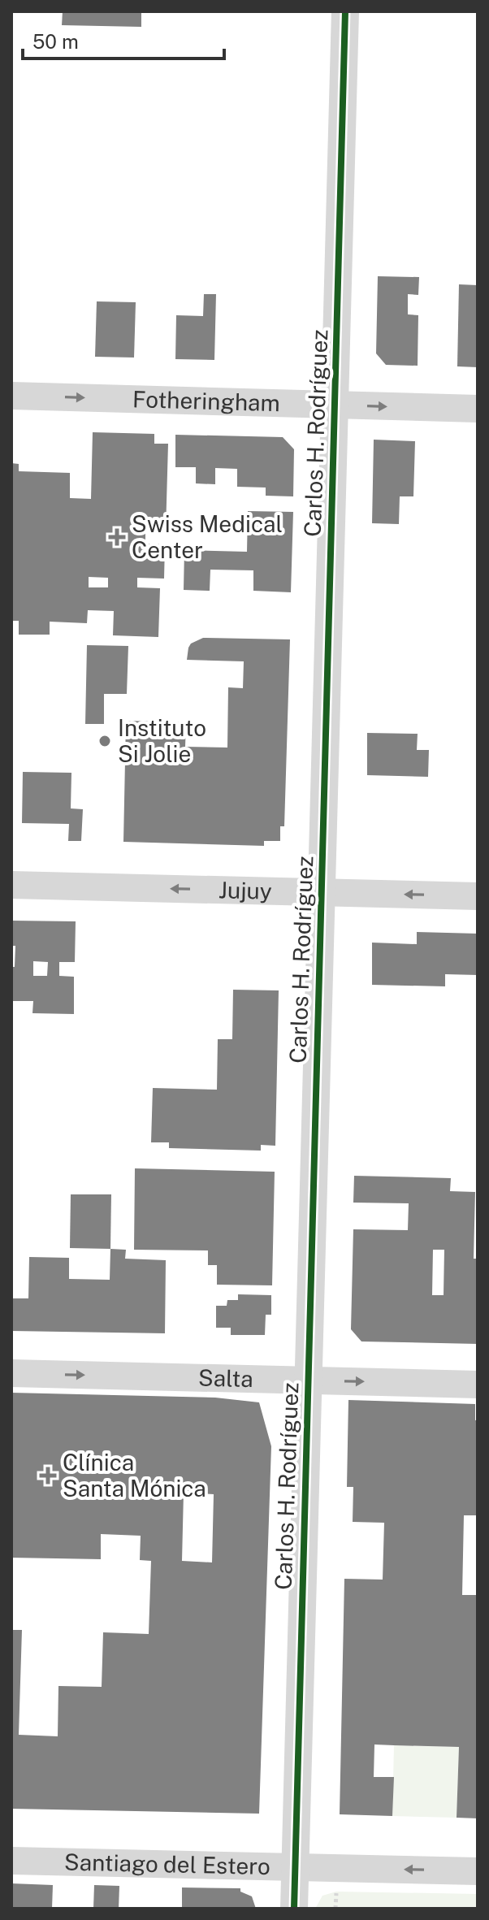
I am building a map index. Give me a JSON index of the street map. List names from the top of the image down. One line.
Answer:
{"streets":{"street":["Fotheringham","Carlos H. Rodríguez","Jujuy","Salta","Santiago del Estero"]},"crossings":[["Fotheringham","Carlos H. Rodríguez"],["Carlos H. Rodríguez","Jujuy"],["Carlos H. Rodríguez","Salta"],["Carlos H. Rodríguez","Santiago del Estero"]],"one_way":["Fotheringham","Jujuy","Salta","Santiago del Estero"],"places":{"health":["Swiss Medical Center","Clínica Santa Mónica"],"other":["Instituto Si Jolie"]},"scale_bar":"50 m"}
